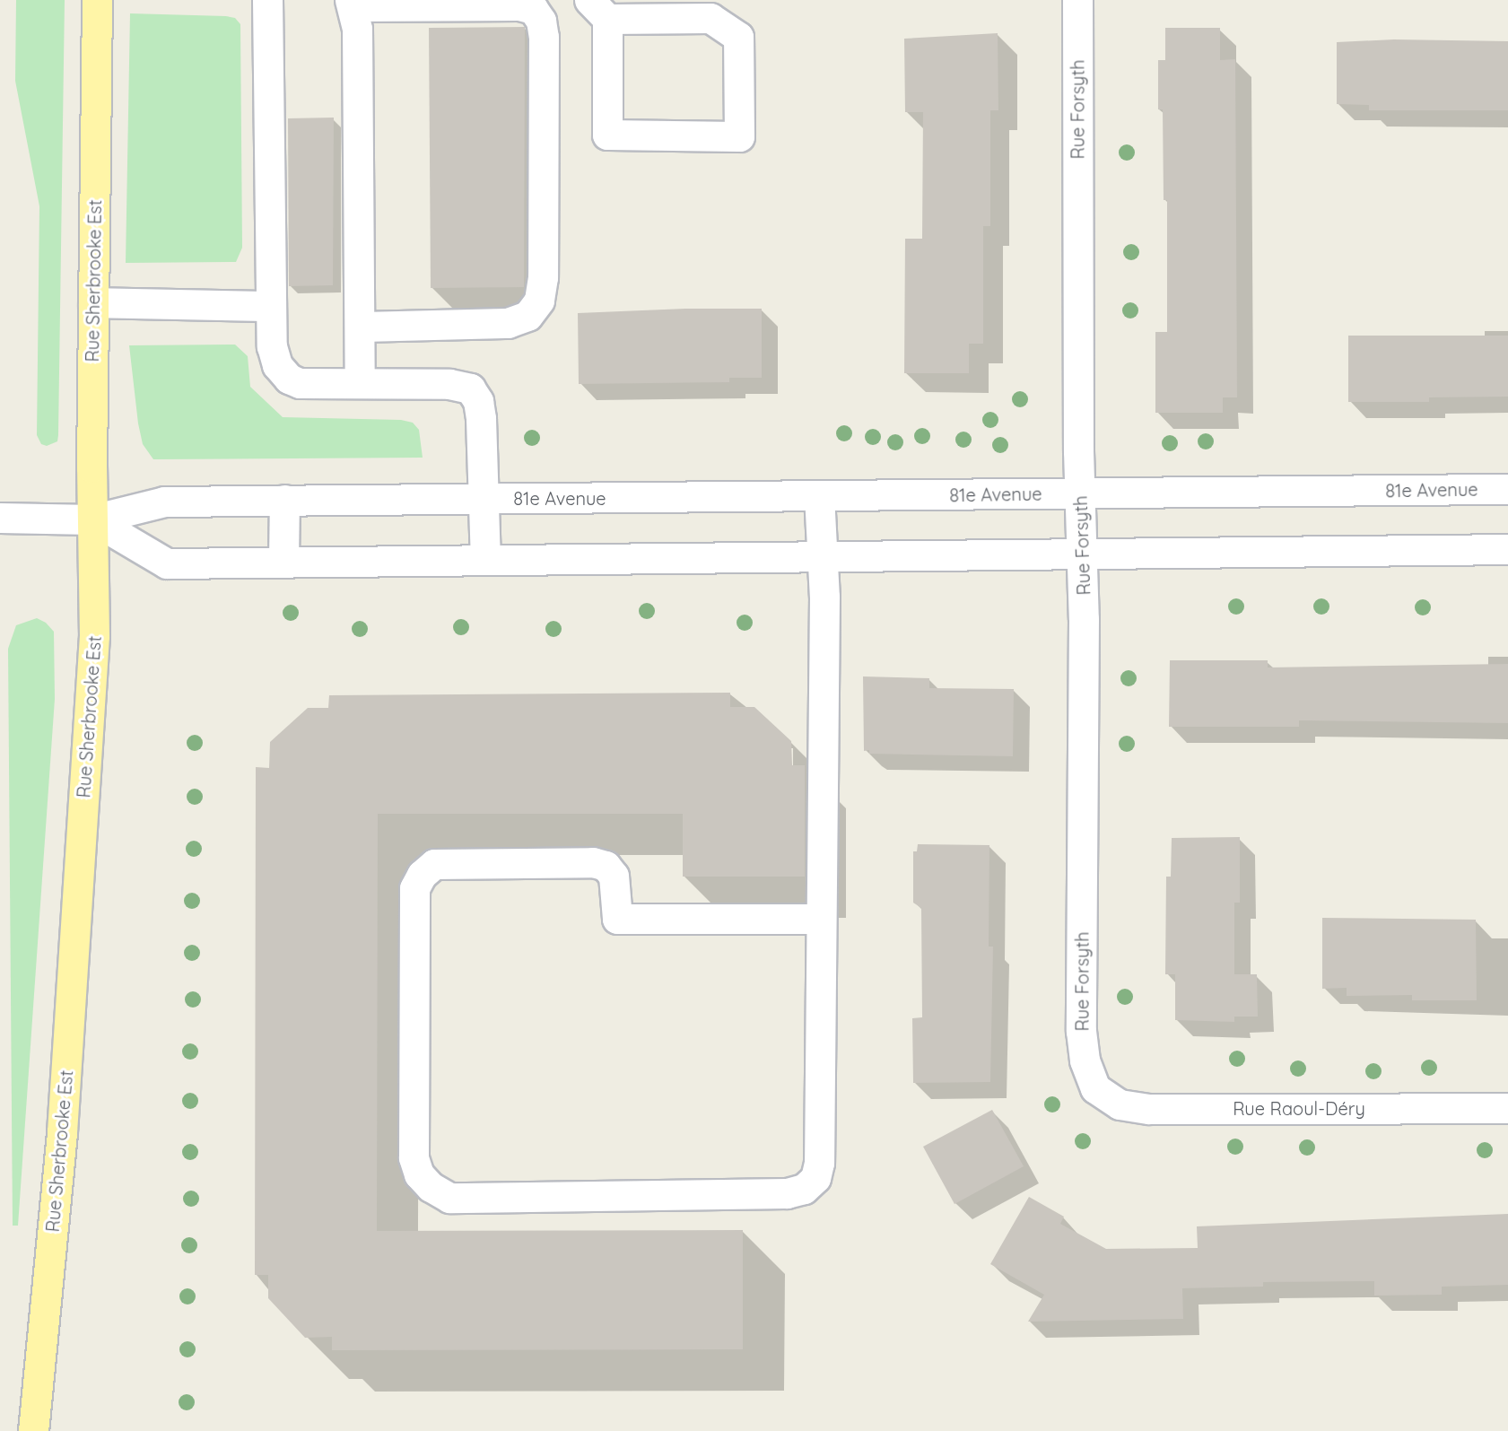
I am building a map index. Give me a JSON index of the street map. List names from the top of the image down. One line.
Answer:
{"streets":{"main road":["Rue Sherbrooke Est"],"street":["Rue Forsyth","81e Avenue","Rue Raoul-Déry"]},"crossings":[["Rue Forsyth","81e Avenue"],["Rue Forsyth","Rue Raoul-Déry"],["Rue Sherbrooke Est","81e Avenue"]]}
